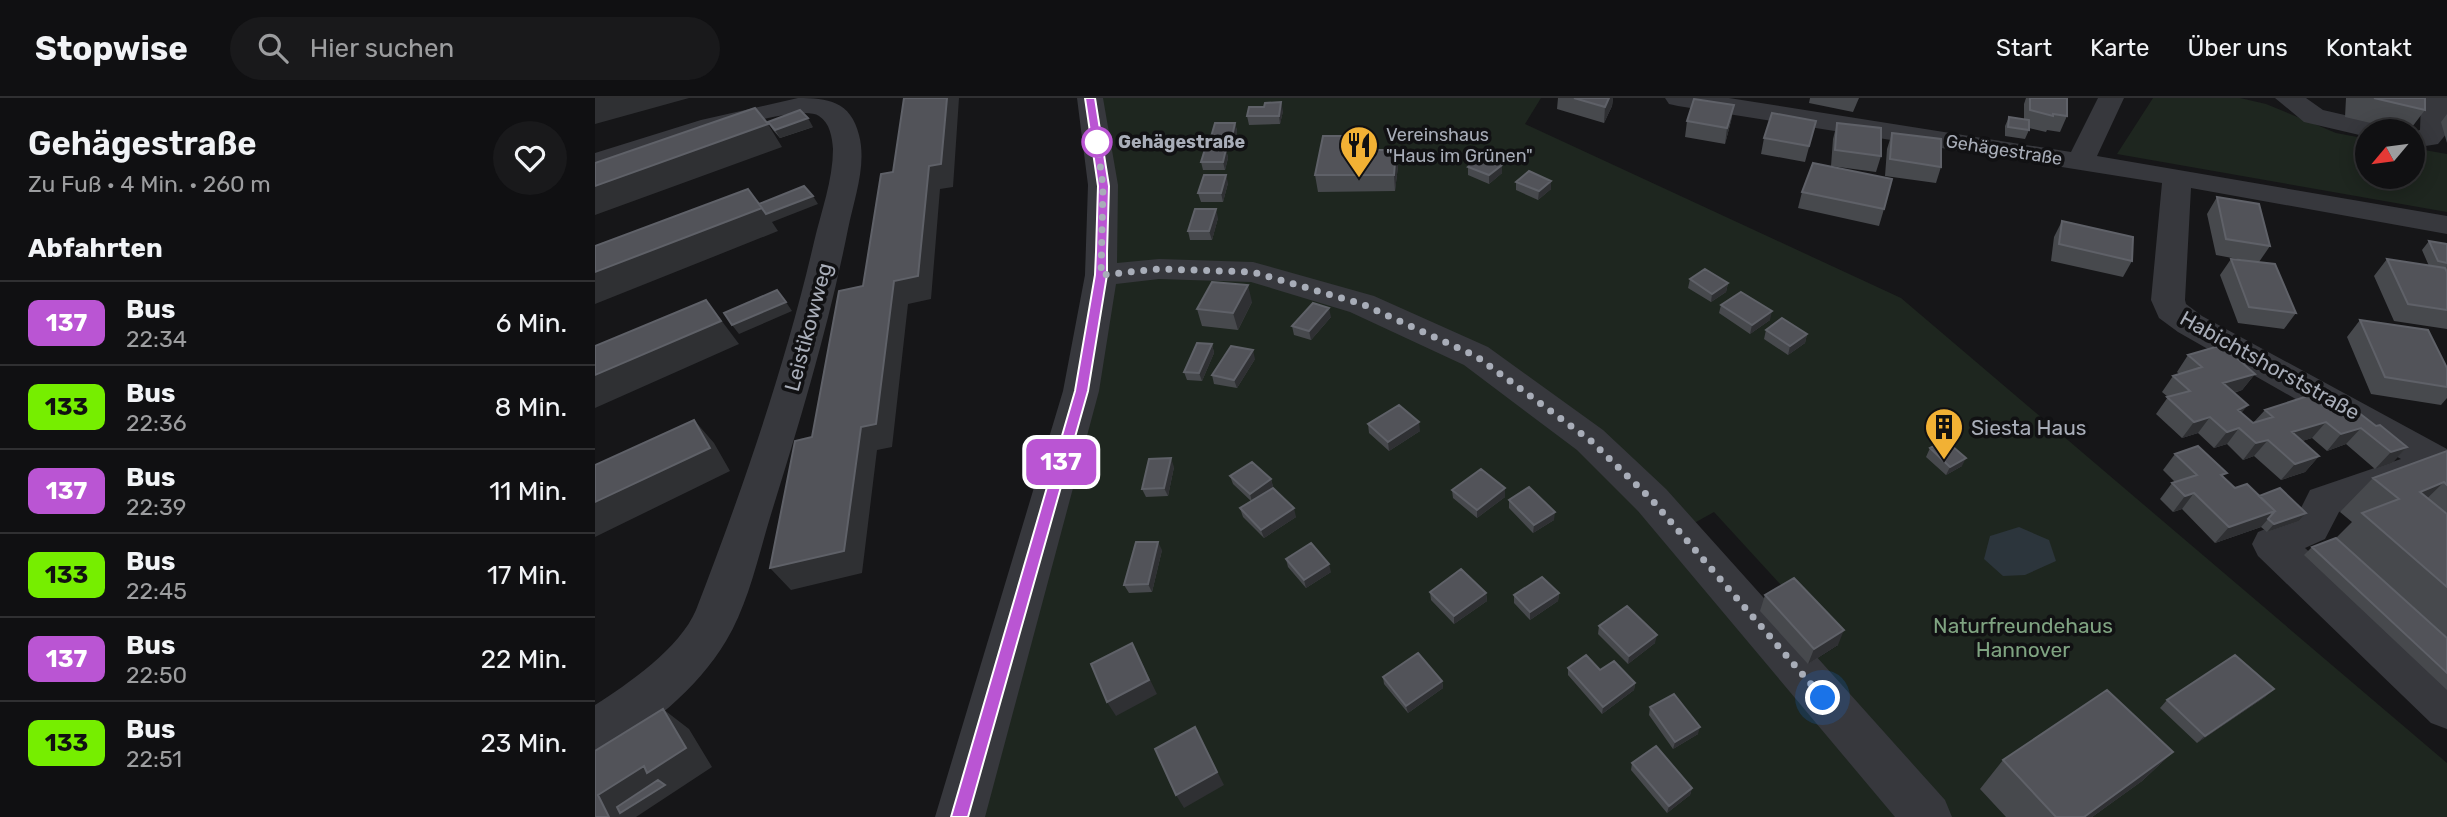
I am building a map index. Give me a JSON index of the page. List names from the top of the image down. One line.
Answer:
{"streets":{"street":["Gehägestraße","Leistikowweg","Habichtshorststraße"]},"crossings":[["Gehägestraße","Habichtshorststraße"]],"parks":["Naturfreundehaus Hannover"],"places":{"other":["Gehägestraße"],"restaurant":["Vereinshaus \"Haus im Grünen\""],"building":["Siesta Haus"]},"lines":["bus line 137"],"north":"bottom left","page":{"header":"Stopwise","search":"Hier suchen","nav":["Start","Karte","Über uns","Kontakt"],"heading":[["Gehägestraße","Zu Fuß · 4 Min. · 260 m"],"Abfahrten"],"on_map":"137","list":[{"mark":"137","name":"Bus","note":"22:34","value":"6 Min."},{"mark":"133","name":"Bus","note":"22:36","value":"8 Min."},{"mark":"137","name":"Bus","note":"22:39","value":"11 Min."},{"mark":"133","name":"Bus","note":"22:45","value":"17 Min."},{"mark":"137","name":"Bus","note":"22:50","value":"22 Min."},{"mark":"133","name":"Bus","note":"22:51","value":"23 Min."}]}}
